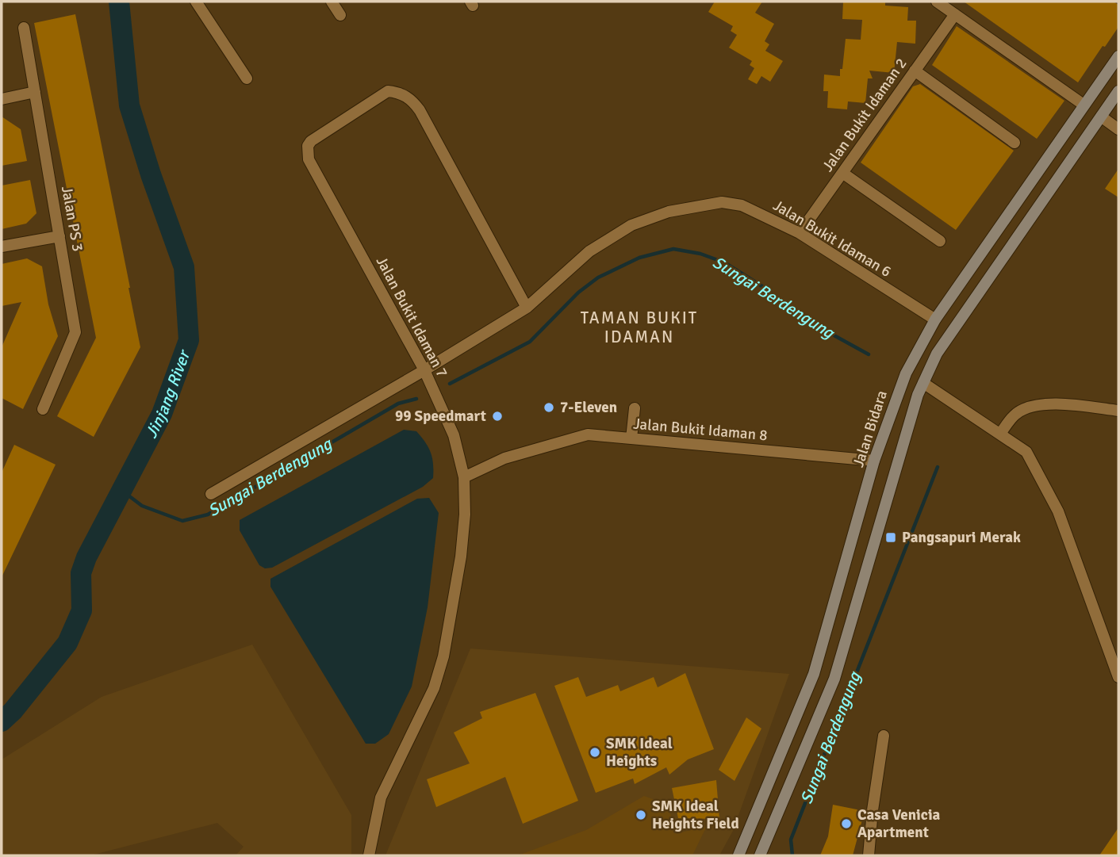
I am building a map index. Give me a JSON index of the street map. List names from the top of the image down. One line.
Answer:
{"streets":{"main road":["Jalan Bidara"],"street":["Jalan Bukit Idaman 2","Jalan PS 3","Jalan Bukit Idaman 6","Jalan Bukit Idaman 7","Jalan Bukit Idaman 8"]},"crossings":[["Jalan Bukit Idaman 2","Jalan Bukit Idaman 6"],["Jalan Bukit Idaman 6","Jalan Bukit Idaman 7"],["Jalan Bukit Idaman 6","Jalan Bidara"],["Jalan Bukit Idaman 7","Jalan Bukit Idaman 8"],["Jalan Bidara","Jalan Bukit Idaman 8"]],"districts":["TAMAN BUKIT IDAMAN"],"water":["Sungai Berdengung","Jinjang River"],"places":{"other":["7-Eleven","99 Speedmart","SMK Ideal Heights","SMK Ideal Heights Field","Casa Venicia Apartment"],"transit":["Pangsapuri Merak"]}}
